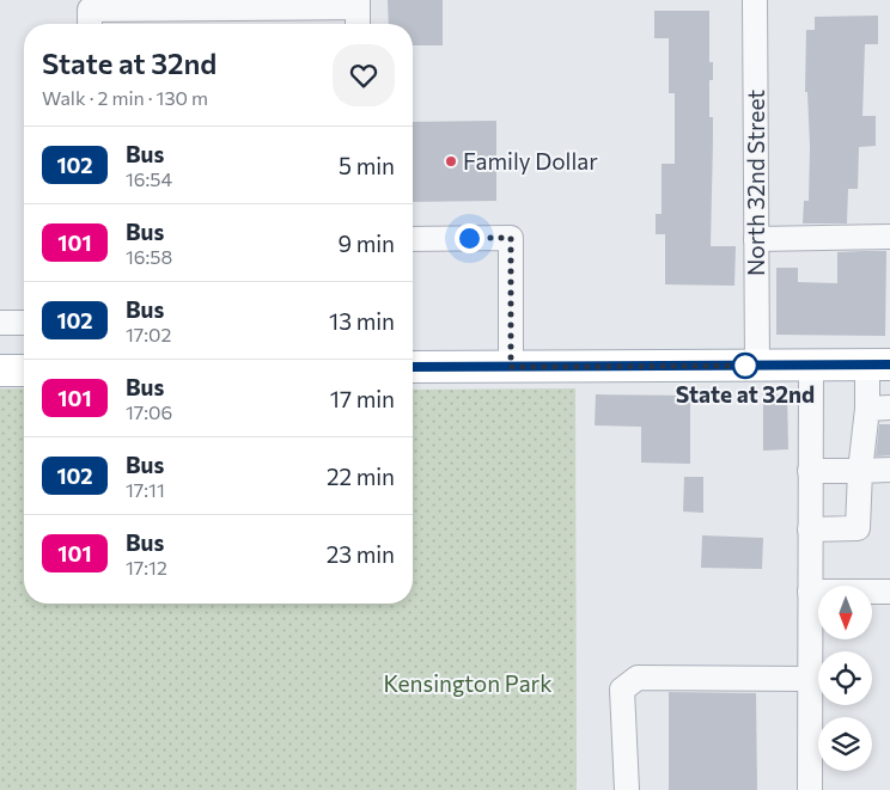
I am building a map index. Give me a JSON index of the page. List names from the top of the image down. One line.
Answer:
{"streets":{"street":["North 32nd Street"]},"parks":["Kensington Park"],"places":["Family Dollar","State at 32nd"],"lines":["bus line 102"],"north":"bottom","page":{"heading":["State at 32nd","Walk · 2 min · 130 m"],"list":[{"mark":"102","name":"Bus","note":"16:54","value":"5 min"},{"mark":"101","name":"Bus","note":"16:58","value":"9 min"},{"mark":"102","name":"Bus","note":"17:02","value":"13 min"},{"mark":"101","name":"Bus","note":"17:06","value":"17 min"},{"mark":"102","name":"Bus","note":"17:11","value":"22 min"},{"mark":"101","name":"Bus","note":"17:12","value":"23 min"}]}}
